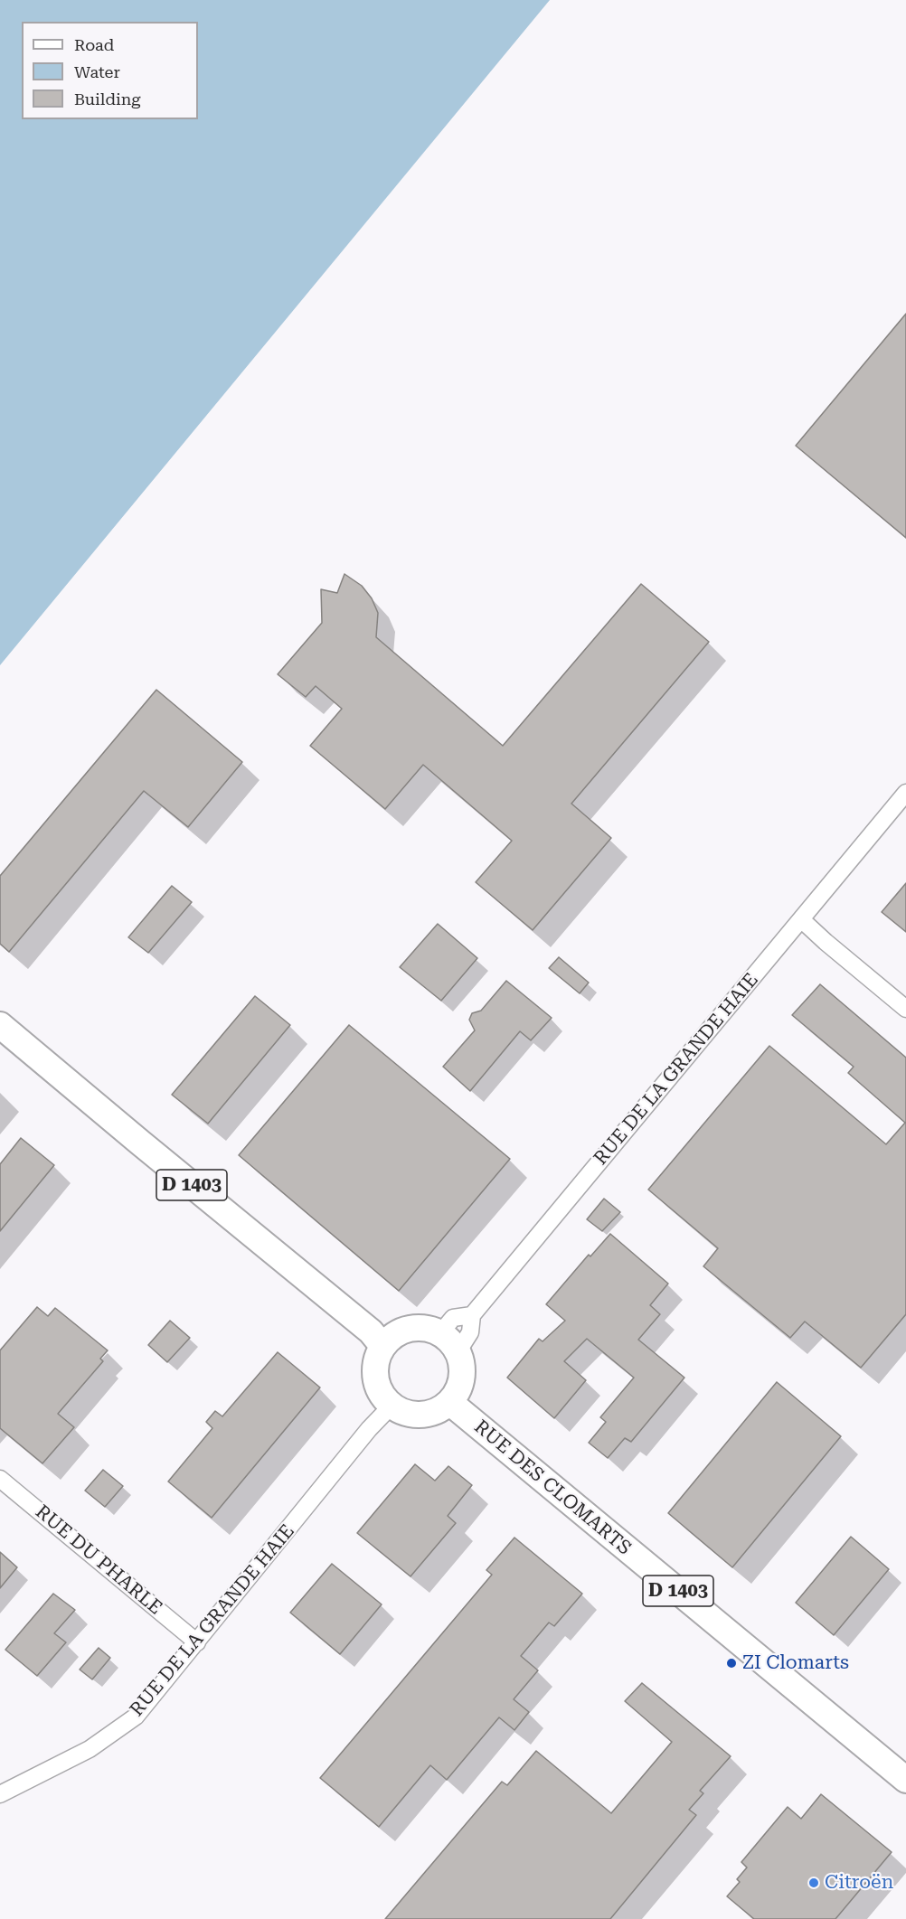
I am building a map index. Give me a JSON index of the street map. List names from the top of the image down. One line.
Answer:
{"streets":{"main road":["D 1403","RUE DES CLOMARTS"],"street":["RUE DE LA GRANDE HAIE","RUE DU PHARLE"]},"crossings":[["RUE DE LA GRANDE HAIE","D 1403"],["RUE DE LA GRANDE HAIE","RUE DES CLOMARTS"],["RUE DE LA GRANDE HAIE","RUE DU PHARLE"],["D 1403","RUE DES CLOMARTS"]],"places":["ZI Clomarts","Citroën"],"legend":["Road","Water","Building"]}
